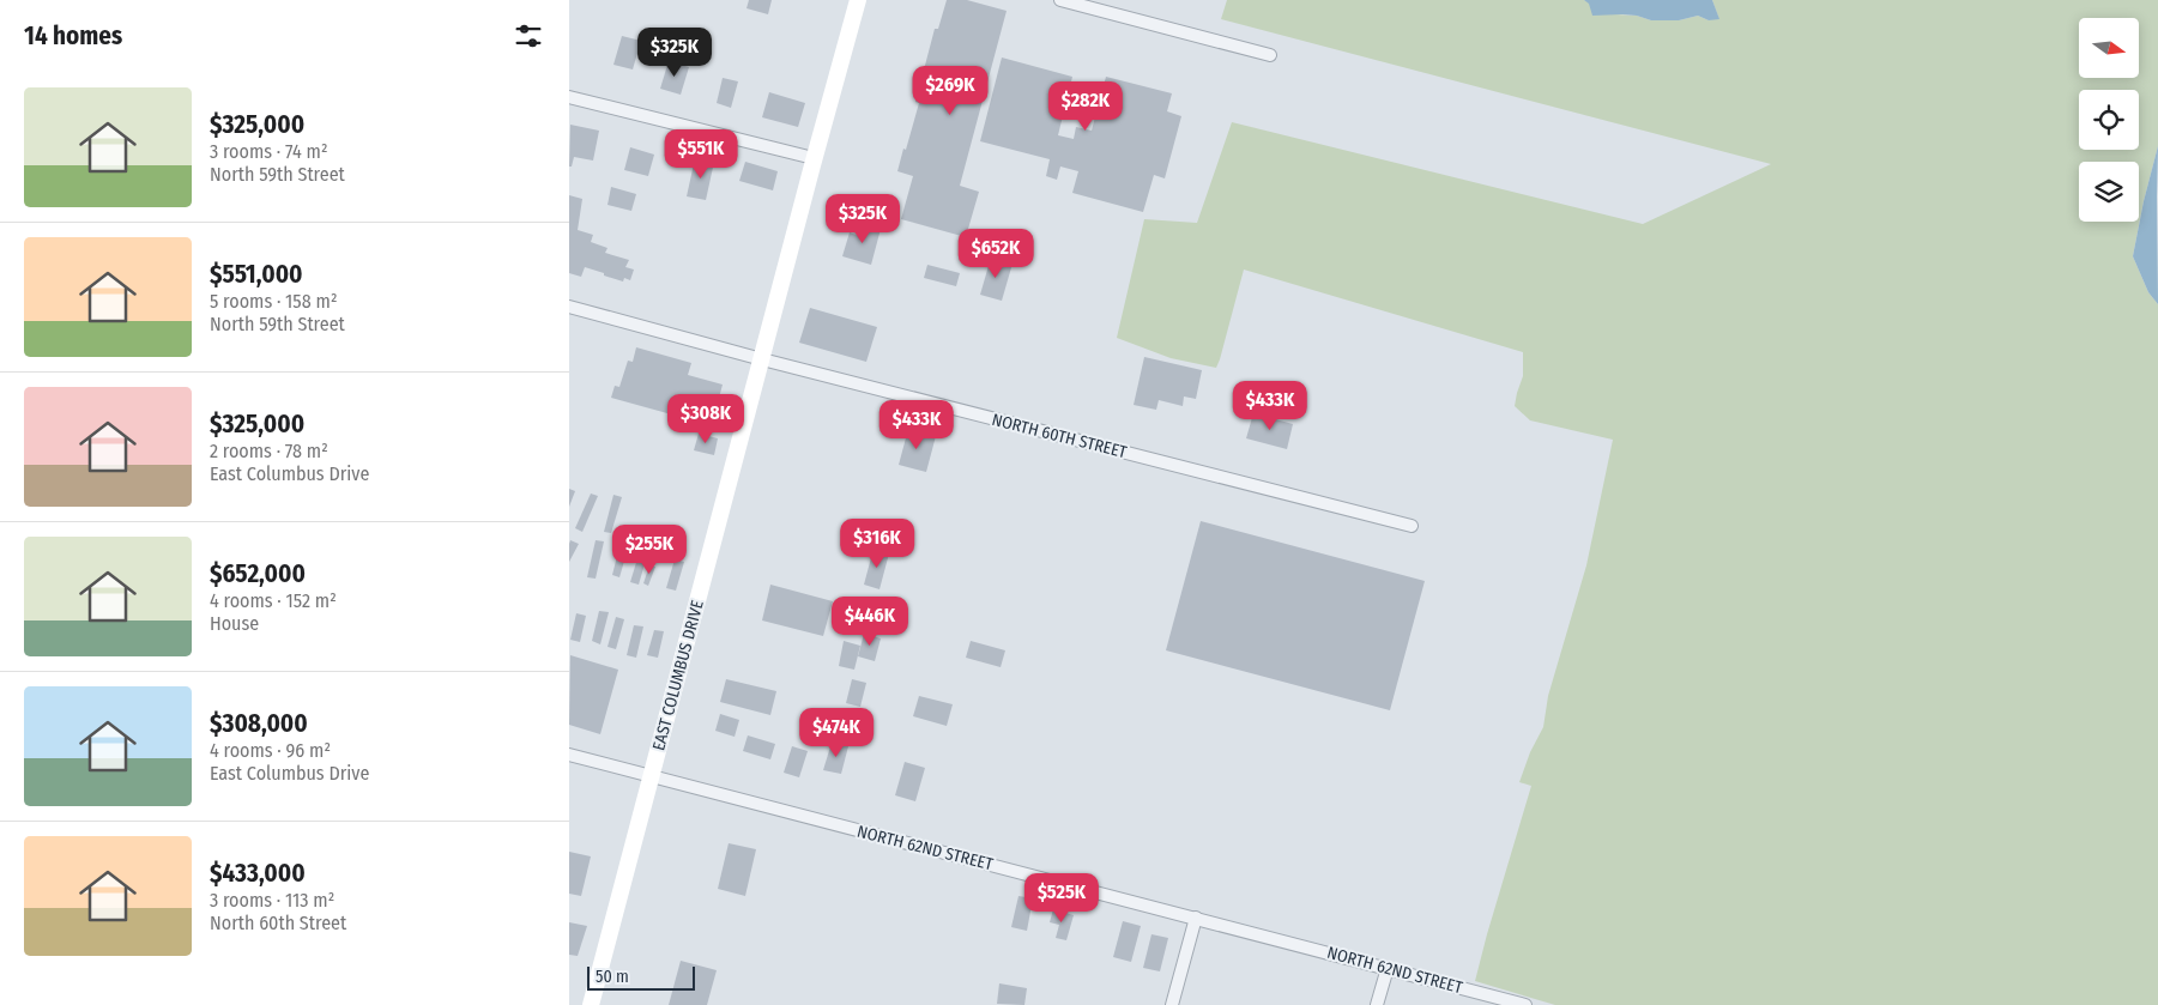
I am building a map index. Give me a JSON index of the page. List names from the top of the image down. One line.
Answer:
{"streets":{"main road":["EAST COLUMBUS DRIVE"],"street":["NORTH 60TH STREET","NORTH 62ND STREET"]},"crossings":[["NORTH 60TH STREET","EAST COLUMBUS DRIVE"],["EAST COLUMBUS DRIVE","NORTH 62ND STREET"]],"scale_bar":"50 m","north":"right","page":{"heading":"14 homes","price":["$325K","$269K","$282K","$551K","$325K","$652K","$433K","$308K","$433K","$316K","$255K","$446K","$474K","$525K"],"list":[{"name":"$325,000","note":"3 rooms · 74 m² · North 59th Street"},{"name":"$551,000","note":"5 rooms · 158 m² · North 59th Street"},{"name":"$325,000","note":"2 rooms · 78 m² · East Columbus Drive"},{"name":"$652,000","note":"4 rooms · 152 m² · House"},{"name":"$308,000","note":"4 rooms · 96 m² · East Columbus Drive"},{"name":"$433,000","note":"3 rooms · 113 m² · North 60th Street"}],"scale":"50 m"}}
